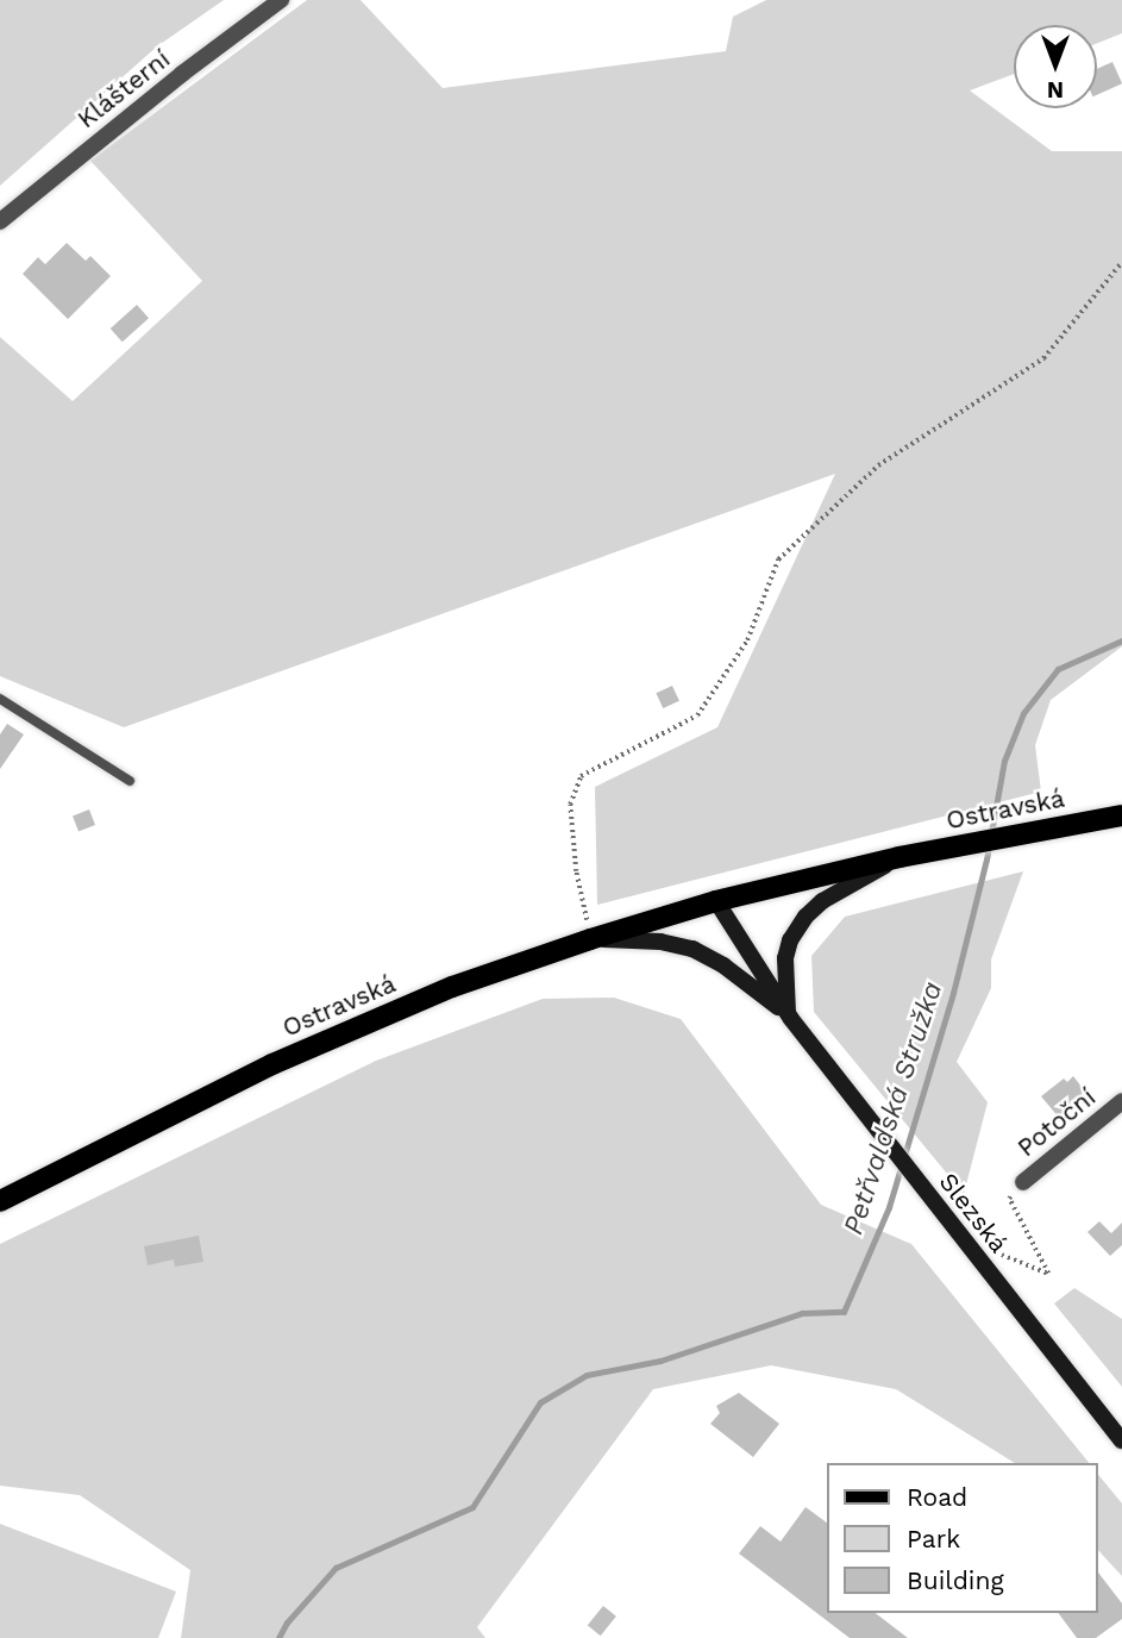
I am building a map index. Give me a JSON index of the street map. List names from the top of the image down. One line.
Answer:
{"streets":{"main road":["Ostravská","Slezská"],"street":["Klášterní","Potoční"]},"crossings":[["Ostravská","Slezská"]],"water":["Petřvaldská Stružka"],"legend":["Road","Park","Building"],"north":"bottom"}
